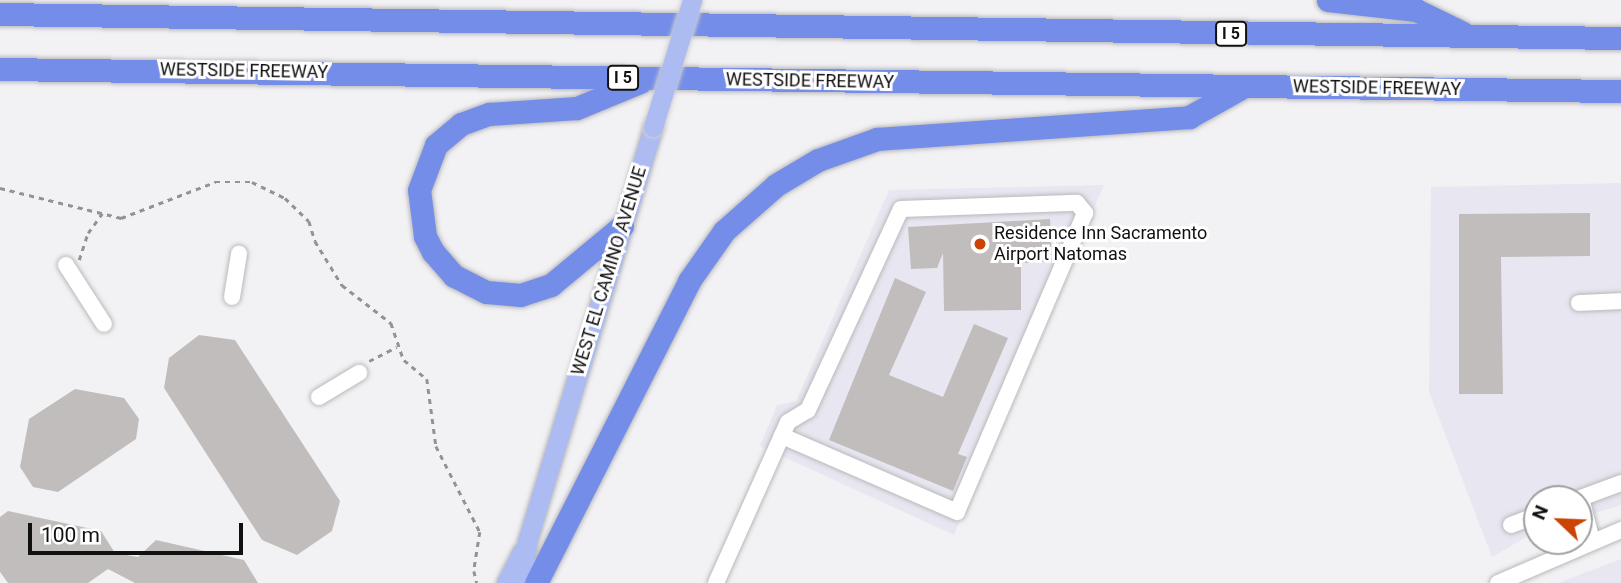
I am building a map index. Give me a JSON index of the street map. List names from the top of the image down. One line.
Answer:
{"streets":{"highway":["I 5","WESTSIDE FREEWAY"],"main road":["WEST EL CAMINO AVENUE"]},"places":["Residence Inn Sacramento Airport Natomas"],"scale_bar":"100 m","north":"top left"}
